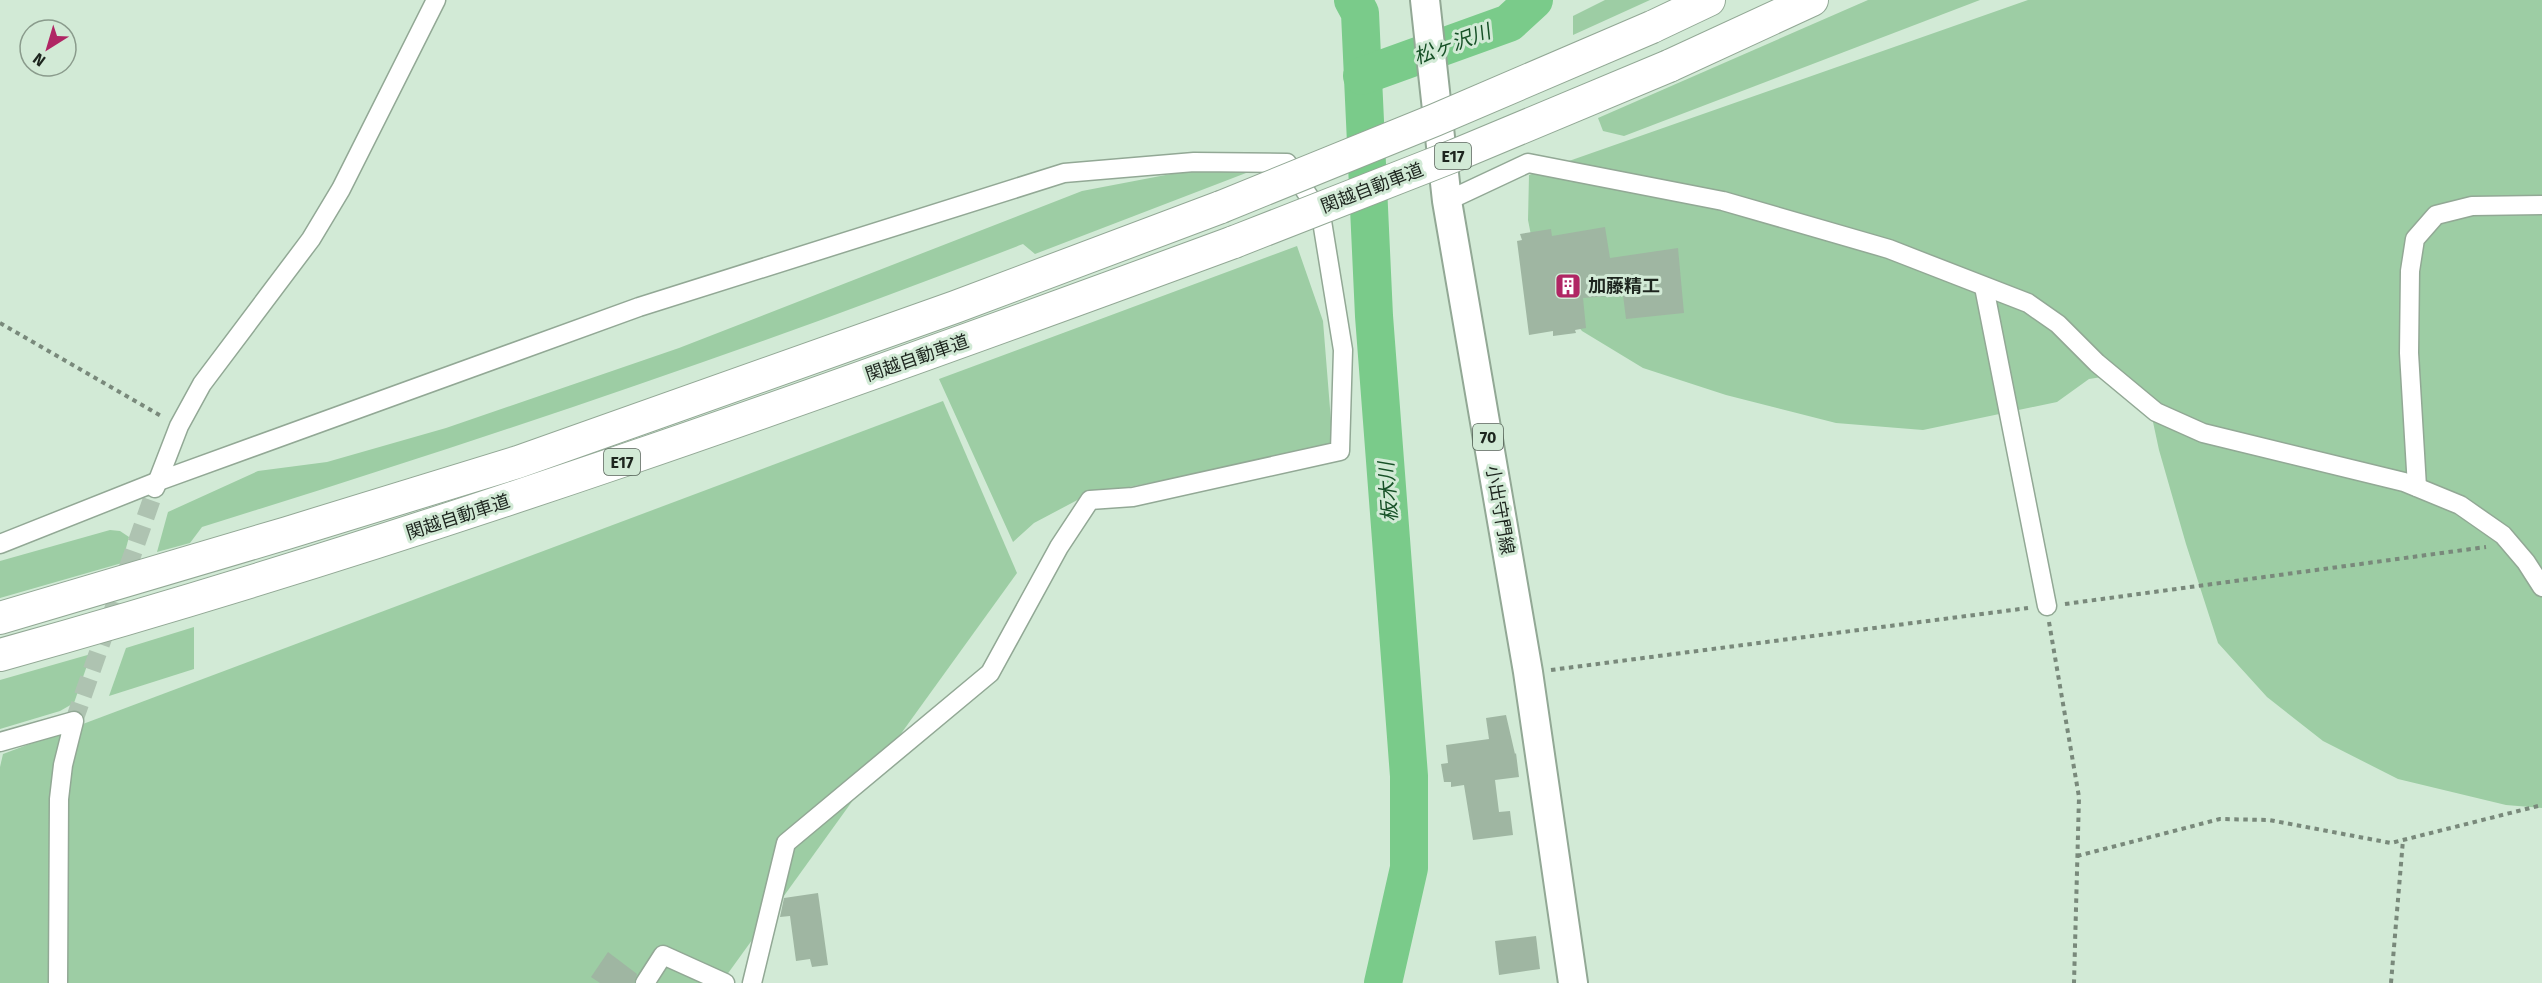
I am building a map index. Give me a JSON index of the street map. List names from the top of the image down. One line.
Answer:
{"streets":{"highway":["E17","関越自動車道"],"main road":["70","小出守門線"]},"water":["松ヶ沢川","板木川"],"places":{"building":["加藤精工"]},"north":"bottom left"}
